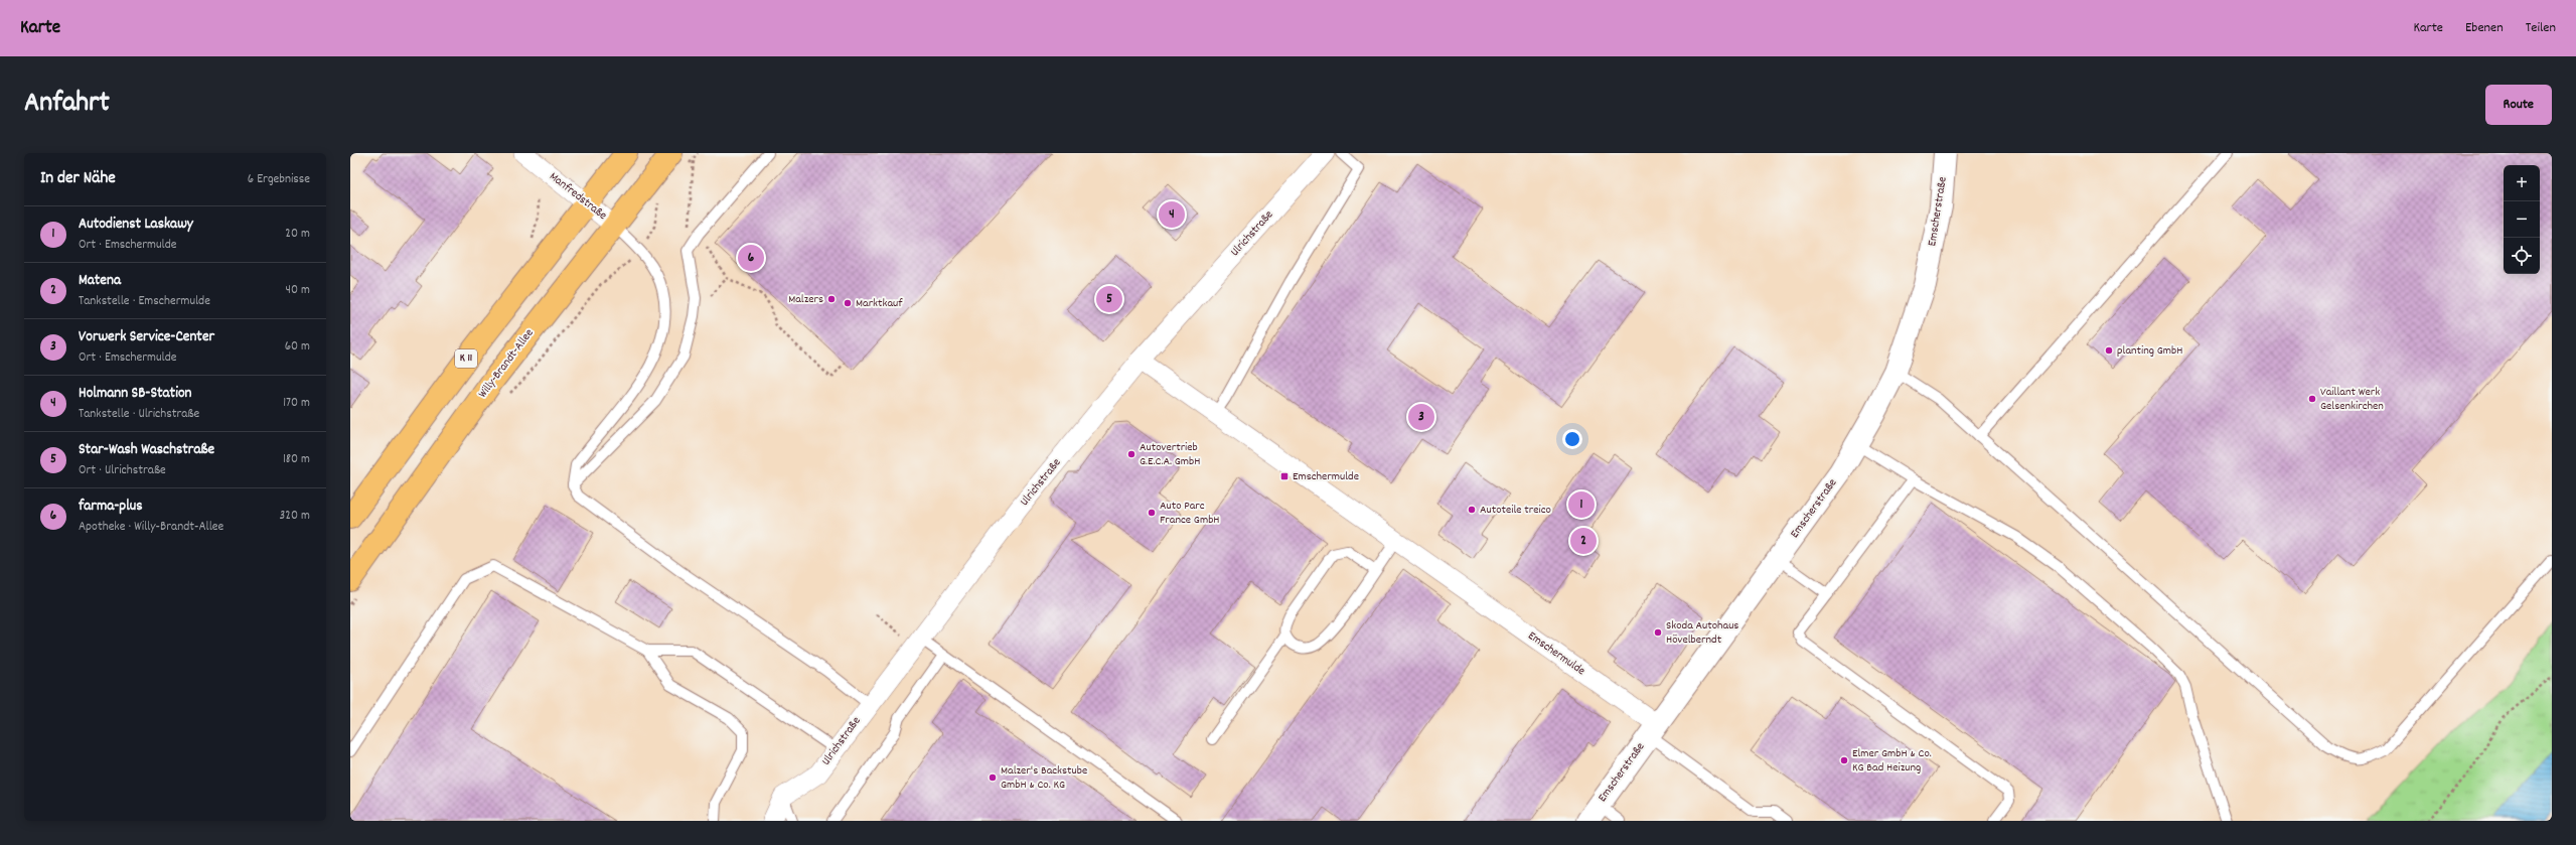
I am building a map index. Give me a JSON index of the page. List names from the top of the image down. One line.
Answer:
{"streets":{"main road":["K 11","Willy-Brandt-Allee"],"street":["Manfredstraße","Emscherstraße","Ulrichstraße","Emschermulde"]},"crossings":[["Manfredstraße","K 11"],["Manfredstraße","Willy-Brandt-Allee"],["Emscherstraße","Emschermulde"],["Ulrichstraße","Emschermulde"]],"places":{"other":["Malzers","Marktkauf","planting GmbH","Vaillant Werk Gelsenkirchen","Autovertrieb G.E.C.A. GmbH","Autoteile treico","Auto Parc France GmbH","Skoda Autohaus Hövelberndt","Elmer GmbH & Co. KG Bad Heizung","Malzer's Backstube GmbH & Co. KG"],"transit":["Emschermulde"]},"page":{"header":"Karte","nav":["Karte","Ebenen","Teilen"],"title":"Anfahrt","buttons":"Route","heading":["In der Nähe","6 Ergebnisse"],"map_buttons":["+","−"],"pins":["4","6","5","3","1","2"],"list":[{"mark":"1","name":"Autodienst Laskawy","note":"Ort · Emschermulde","value":"20 m"},{"mark":"2","name":"Matena","note":"Tankstelle · Emschermulde","value":"40 m"},{"mark":"3","name":"Vorwerk Service-Center","note":"Ort · Emschermulde","value":"60 m"},{"mark":"4","name":"Holmann SB-Station","note":"Tankstelle · Ulrichstraße","value":"170 m"},{"mark":"5","name":"Star-Wash Waschstraße","note":"Ort · Ulrichstraße","value":"180 m"},{"mark":"6","name":"farma-plus","note":"Apotheke · Willy-Brandt-Allee","value":"320 m"}]}}
